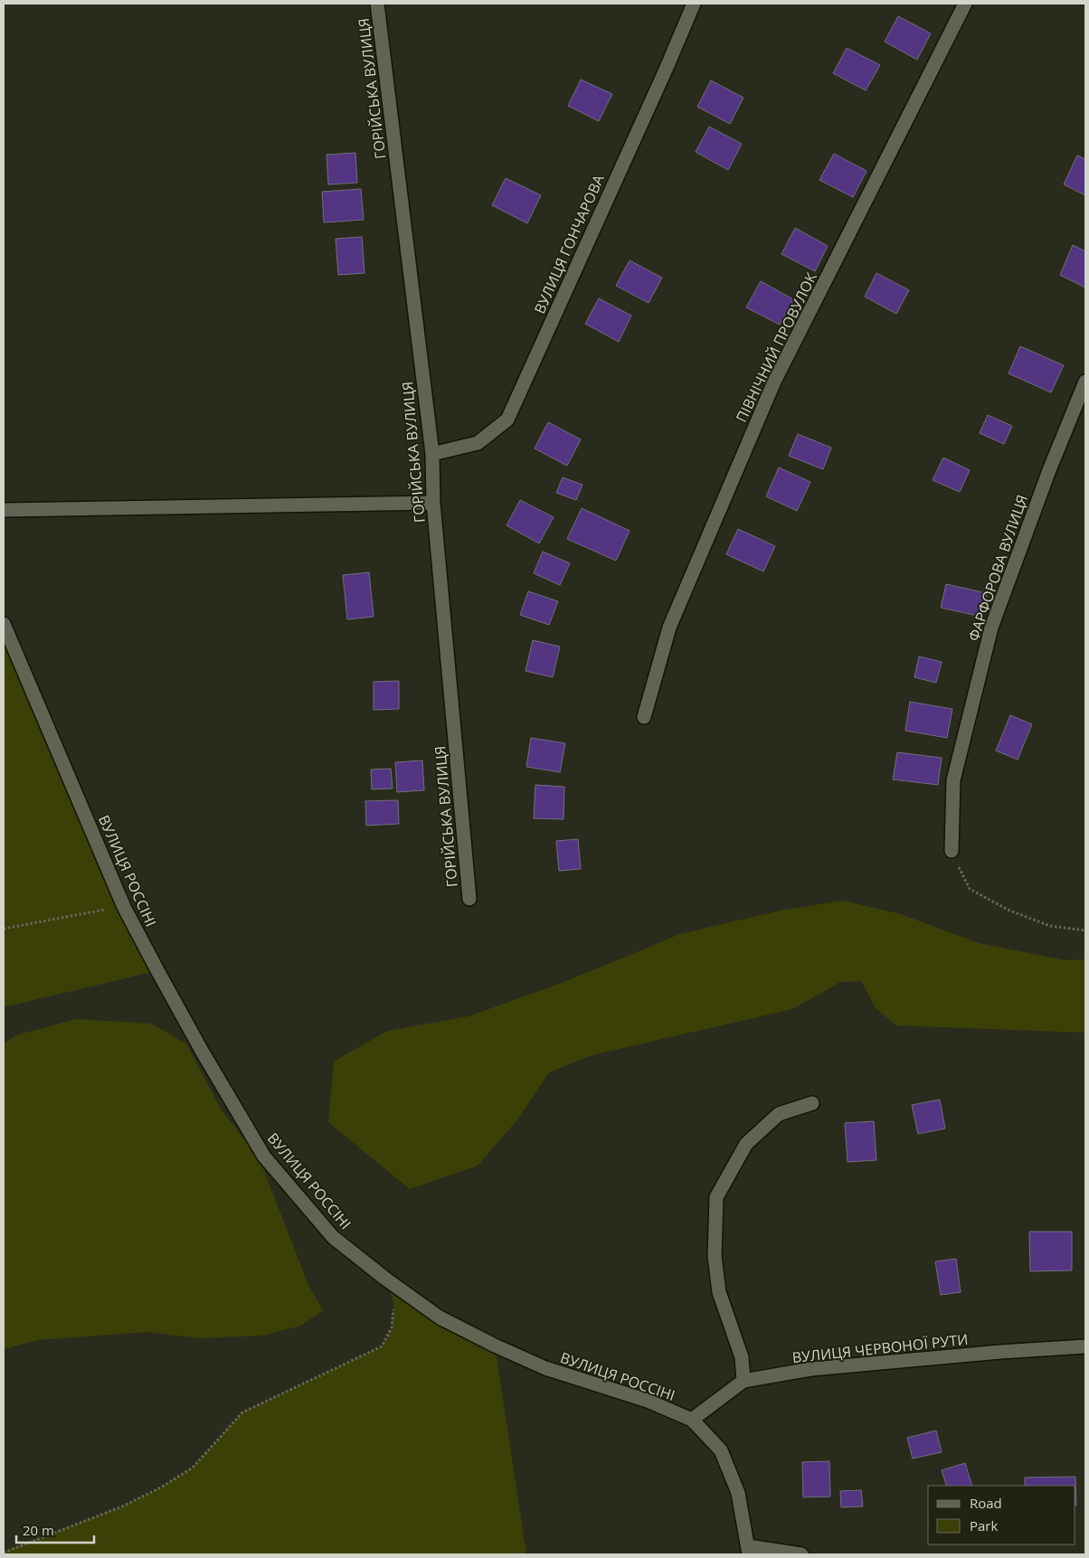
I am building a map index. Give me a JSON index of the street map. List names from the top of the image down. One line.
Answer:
{"streets":{"street":["ГОРІЙСЬКА ВУЛИЦЯ","ВУЛИЦЯ ГОНЧАРОВА","ПІВНІЧНИЙ ПРОВУЛОК","ФАРФОРОВА ВУЛИЦЯ","ВУЛИЦЯ РОССІНІ","ВУЛИЦЯ ЧЕРВОНОЇ РУТИ"]},"crossings":[["ГОРІЙСЬКА ВУЛИЦЯ","ВУЛИЦЯ ГОНЧАРОВА"],["ВУЛИЦЯ РОССІНІ","ВУЛИЦЯ ЧЕРВОНОЇ РУТИ"]],"legend":["Road","Park"],"scale_bar":"20 m"}
